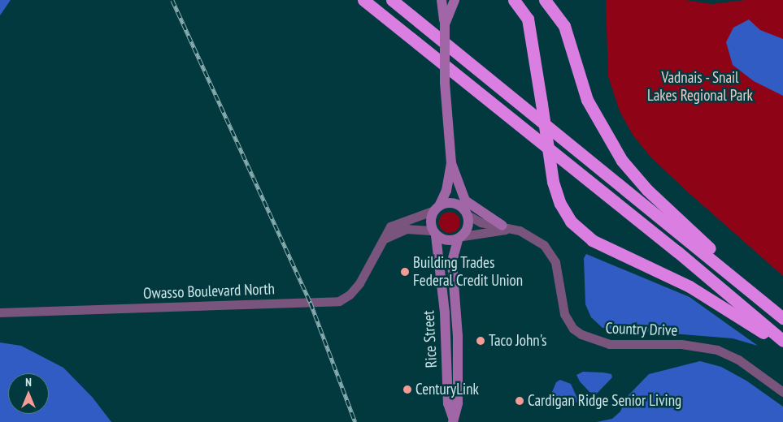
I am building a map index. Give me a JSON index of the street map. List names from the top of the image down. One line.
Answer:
{"streets":{"main road":["Rice Street"],"street":["Owasso Boulevard North","Country Drive"]},"crossings":[["Owasso Boulevard North","Country Drive"],["Owasso Boulevard North","Rice Street"],["Country Drive","Rice Street"]],"parks":["Vadnais - Snail Lakes Regional Park"],"places":["Building Trades Federal Credit Union","Taco John's","CenturyLink","Cardigan Ridge Senior Living"],"north":"top"}
